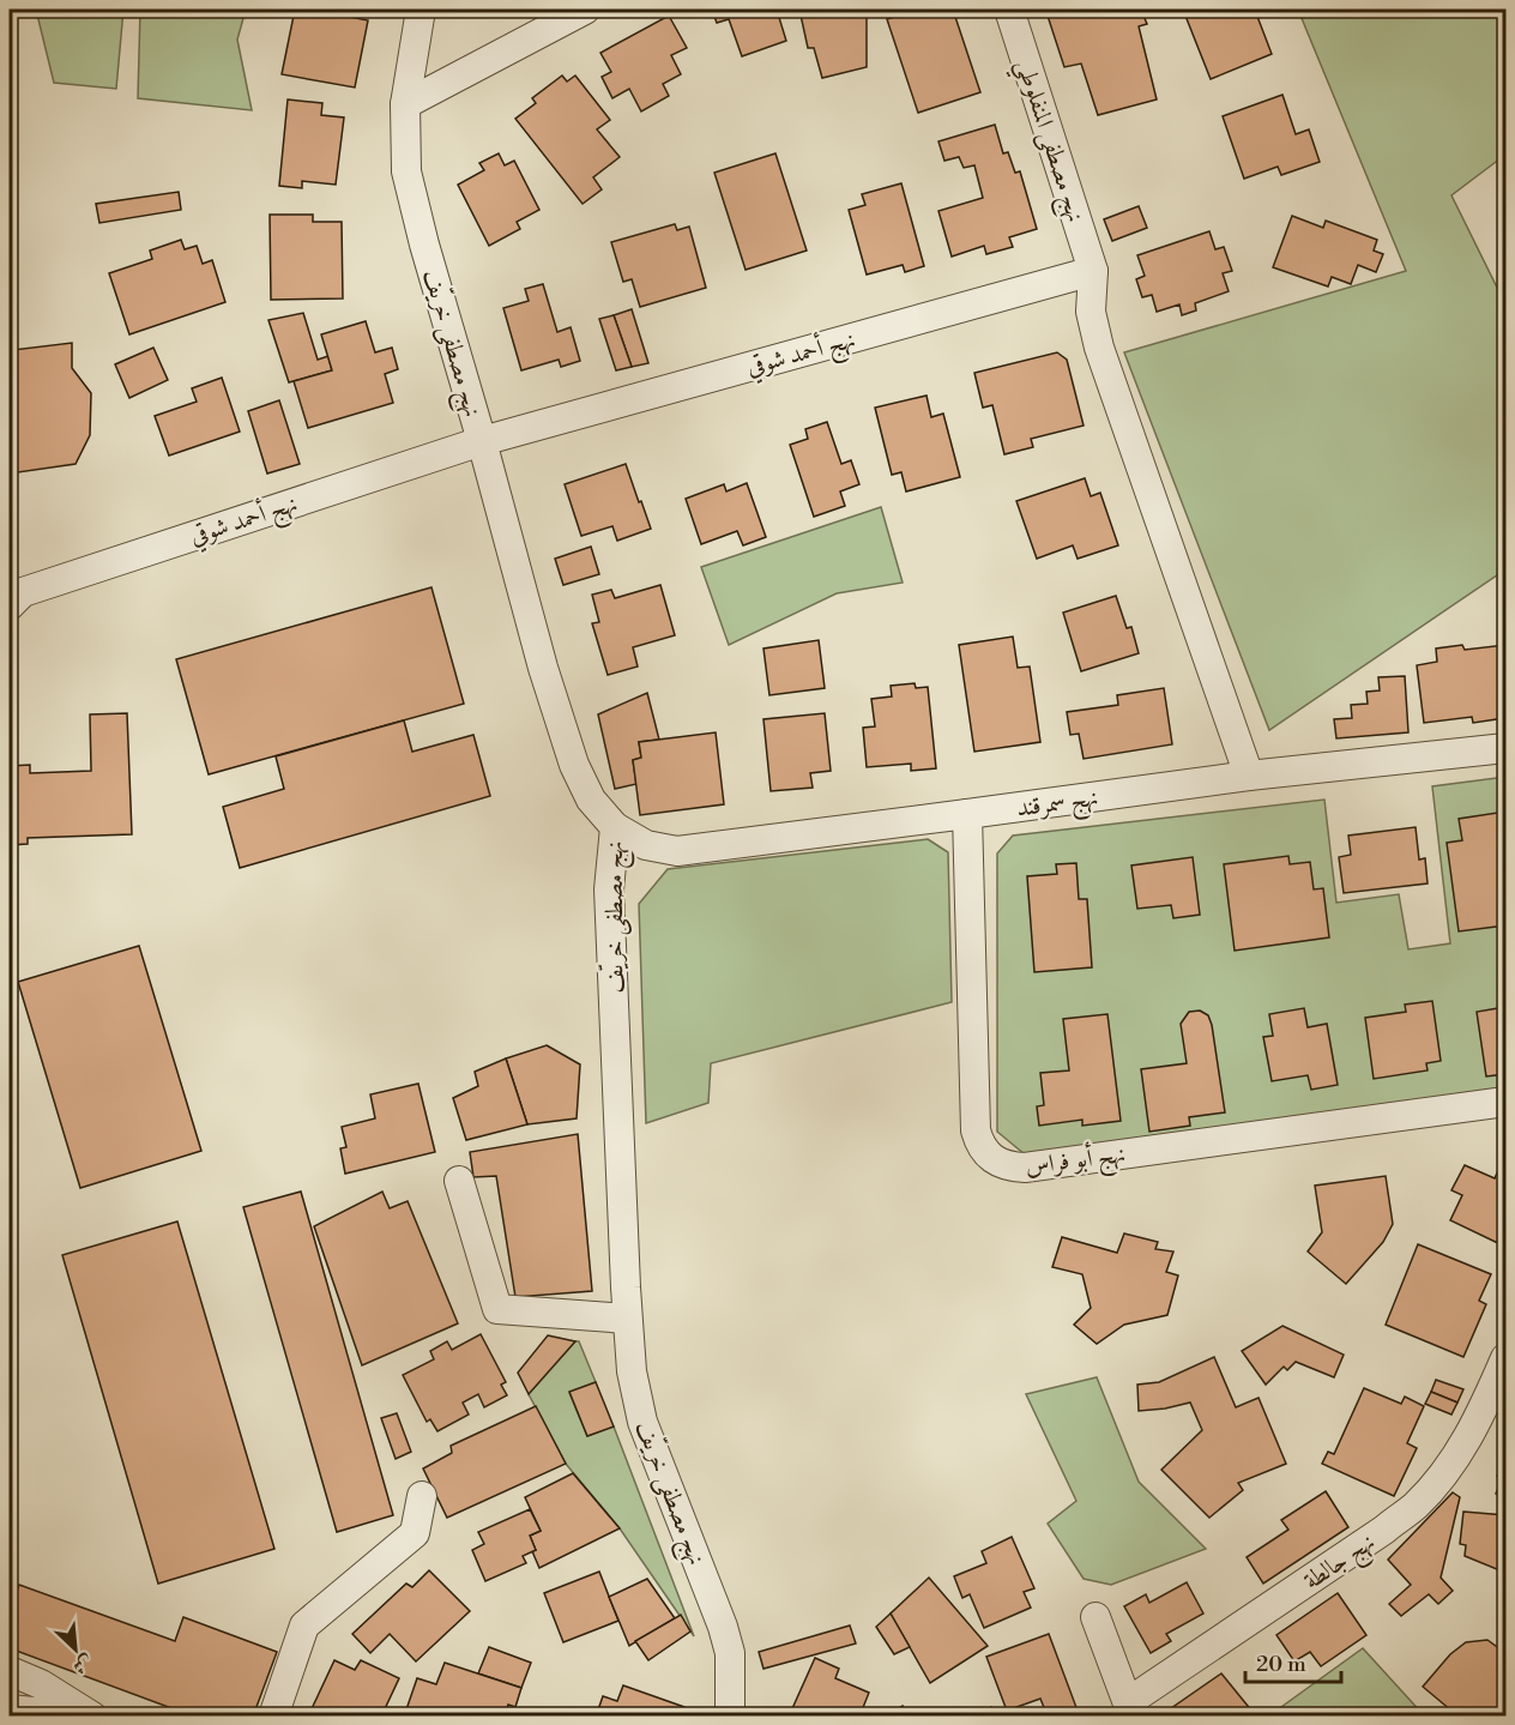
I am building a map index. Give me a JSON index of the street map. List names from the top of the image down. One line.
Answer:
{"streets":{"street":["نهج مصطفى المنفلوطي","نهج مصطفى خريّف","نهج أحمد شوقي","نهج سمرقند","نهج أبو فراس","نهج جالطة"]},"crossings":[["نهج مصطفى المنفلوطي","نهج أحمد شوقي"],["نهج مصطفى خريّف","نهج أحمد شوقي"],["نهج مصطفى خريّف","نهج سمرقند"],["نهج سمرقند","نهج أبو فراس"]],"scale_bar":"20 m","north":"bottom right"}
